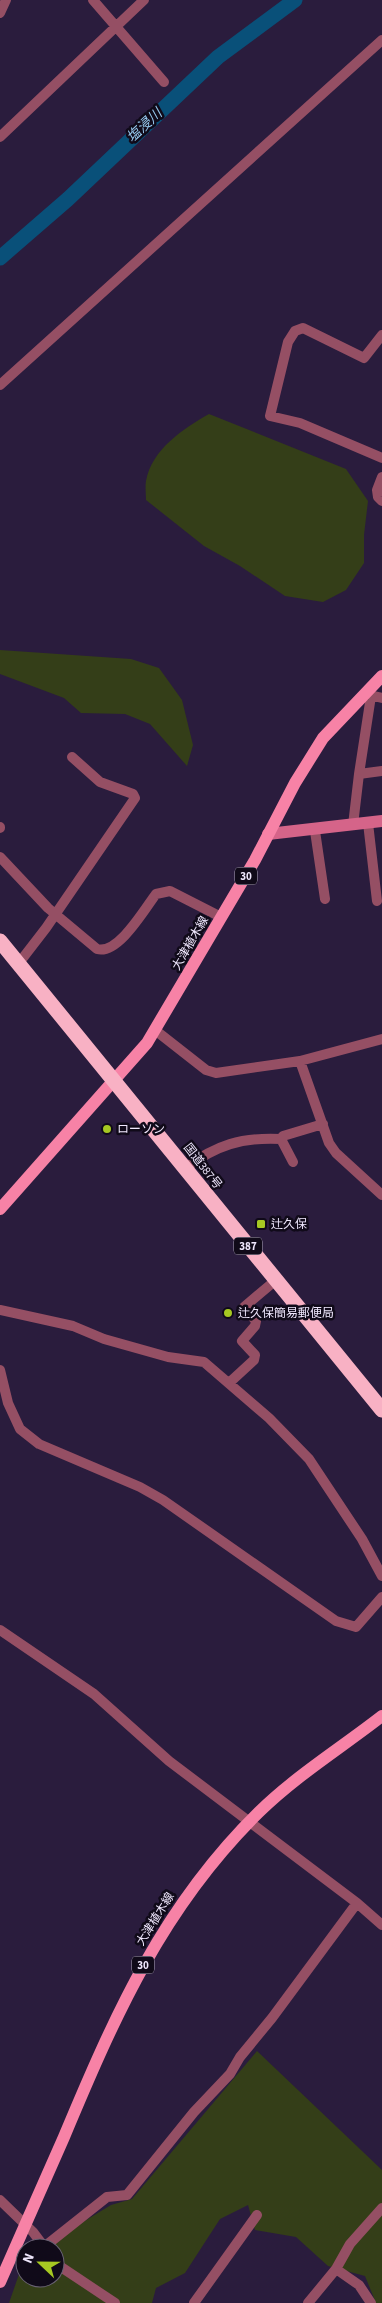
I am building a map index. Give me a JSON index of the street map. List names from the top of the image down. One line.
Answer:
{"streets":{"highway":["国道387号","387"],"main road":["30","大津植木線"]},"crossings":[["大津植木線","国道387号"]],"water":["塩浸川"],"places":{"other":["ローソン","辻久保簡易郵便局"],"transit":["辻久保"]},"north":"left"}
